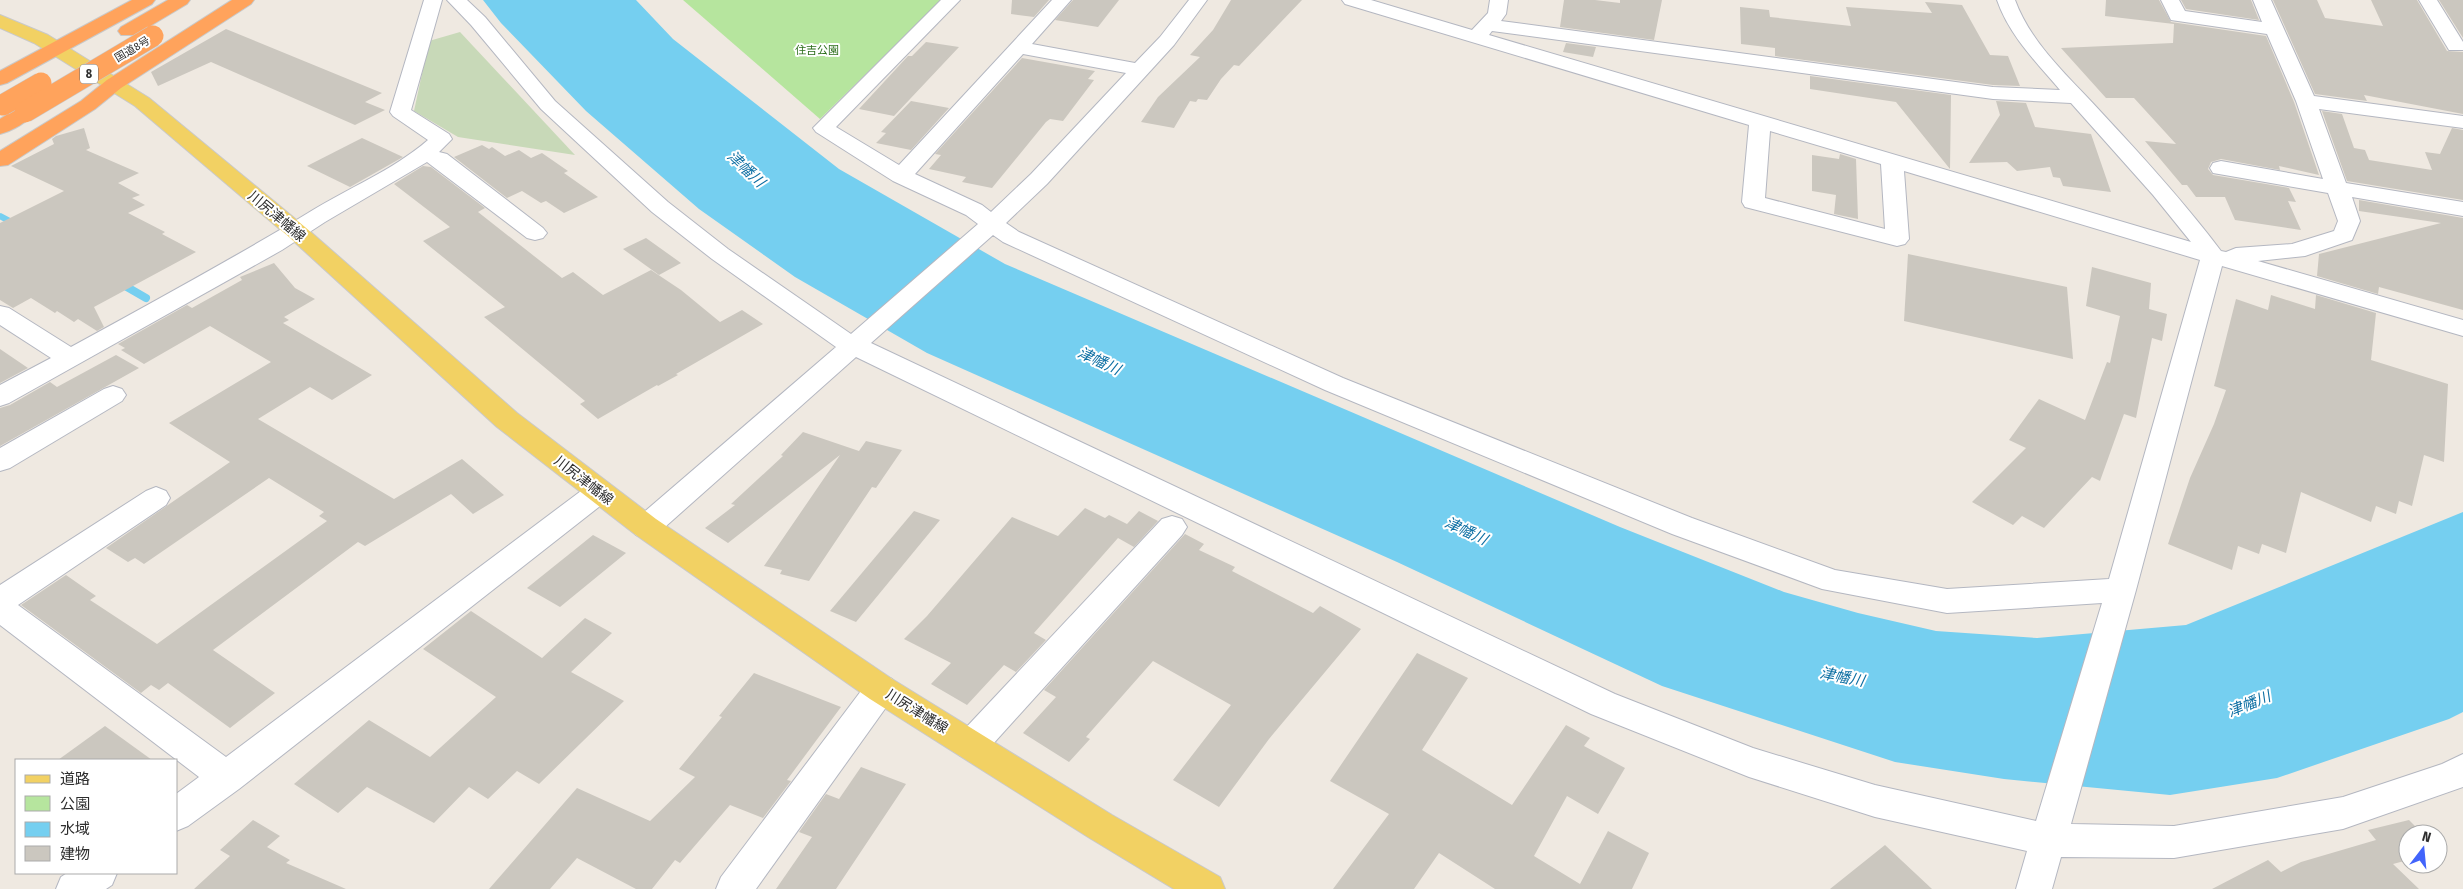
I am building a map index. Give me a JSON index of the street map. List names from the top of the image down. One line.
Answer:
{"streets":{"highway":["国道8号","8"],"main road":["川尻津幡線"]},"water":["津幡川"],"parks":["住吉公園"],"legend":["道路","公園","水域","建物"],"north":"top"}
